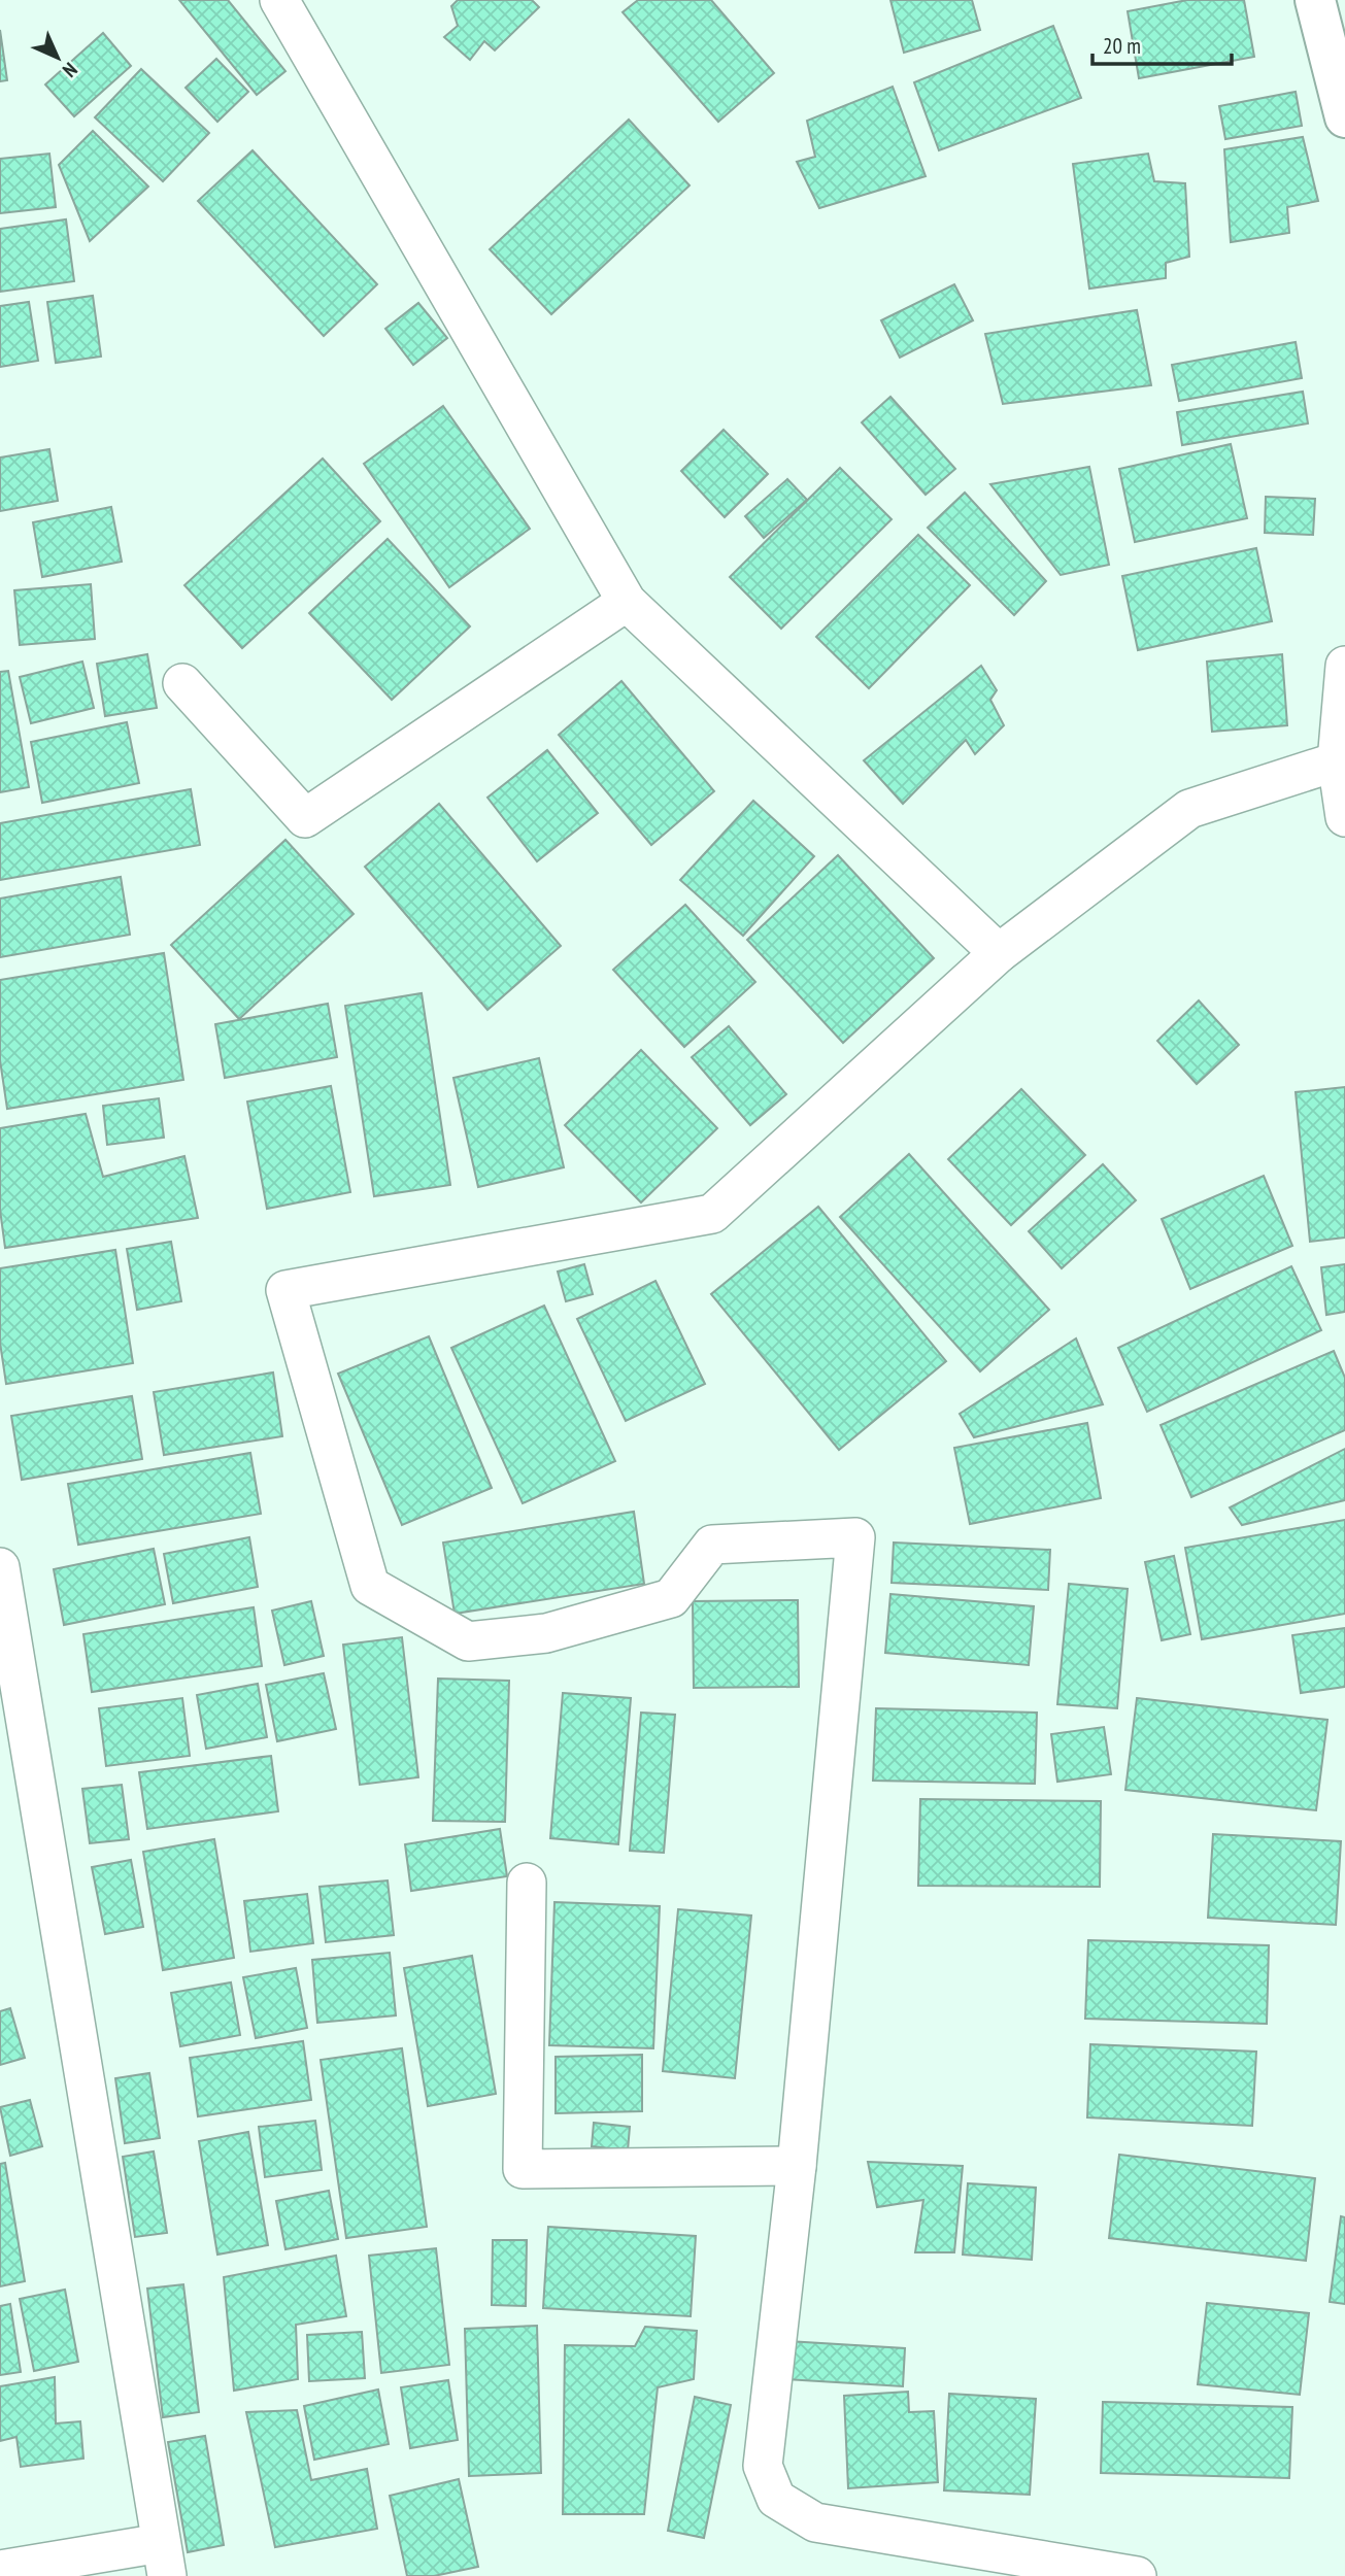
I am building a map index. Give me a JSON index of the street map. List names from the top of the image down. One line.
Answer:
{"scale_bar":"20 m","north":"bottom right"}
